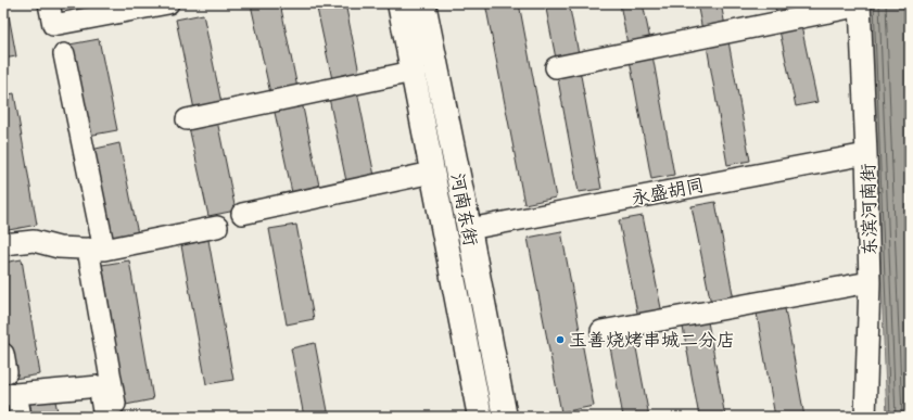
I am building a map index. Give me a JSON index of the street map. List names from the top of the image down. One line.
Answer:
{"streets":{"main road":["河南东街"],"street":["永盛胡同","东滨河南街"]},"crossings":[["永盛胡同","河南东街"],["永盛胡同","东滨河南街"]],"places":["玉善烧烤串城二分店"]}
